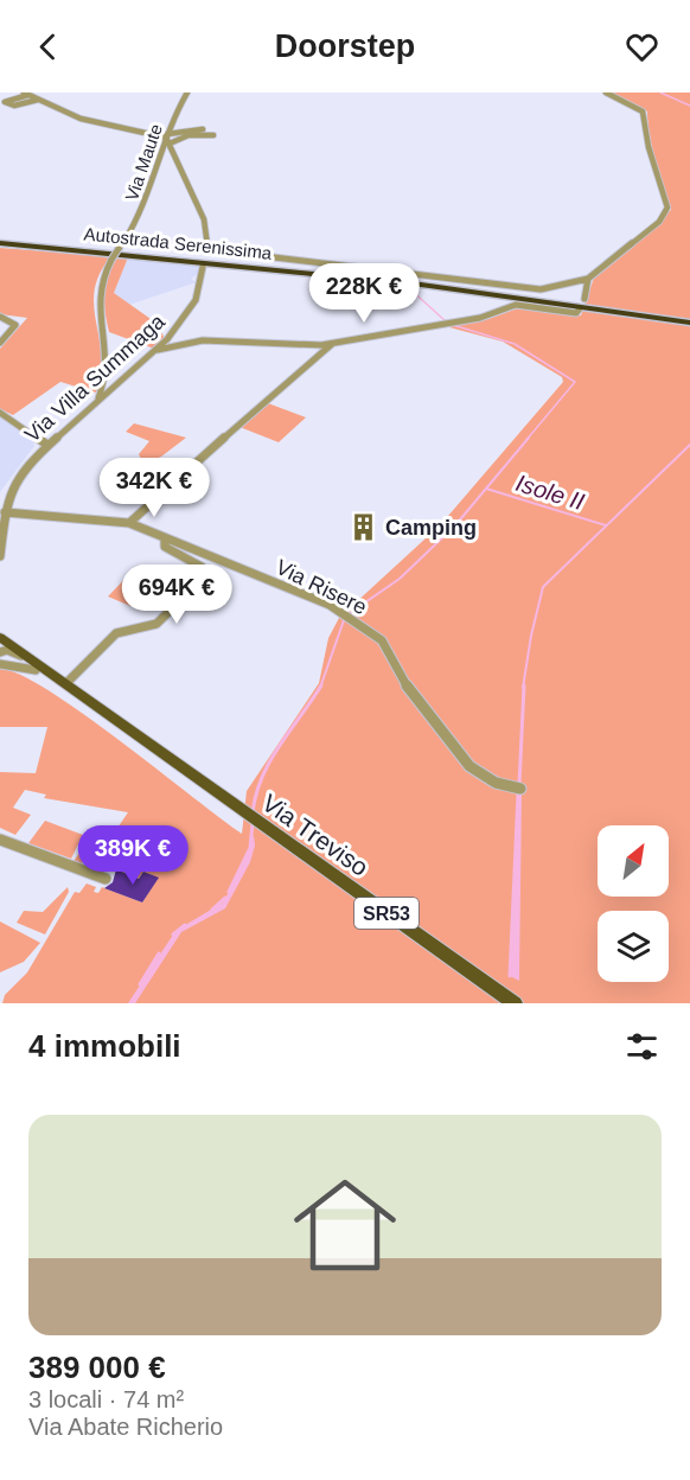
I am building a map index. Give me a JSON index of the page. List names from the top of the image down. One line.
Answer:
{"streets":{"highway":["Autostrada Serenissima"],"main road":["Via Treviso","SR53"],"street":["Via Maute","Via Villa Summaga","Via Risere"]},"crossings":[["Via Maute","Via Villa Summaga"],["Via Risere","Via Treviso"]],"water":["Isole II"],"places":{"building":["Camping"]},"north":"top right","page":{"header":"Doorstep","price":["228K €","342K €","694K €","389K €"],"heading":"4 immobili","list":[{"name":"389 000 €","note":"3 locali · 74 m² · Via Abate Richerio"}]}}
